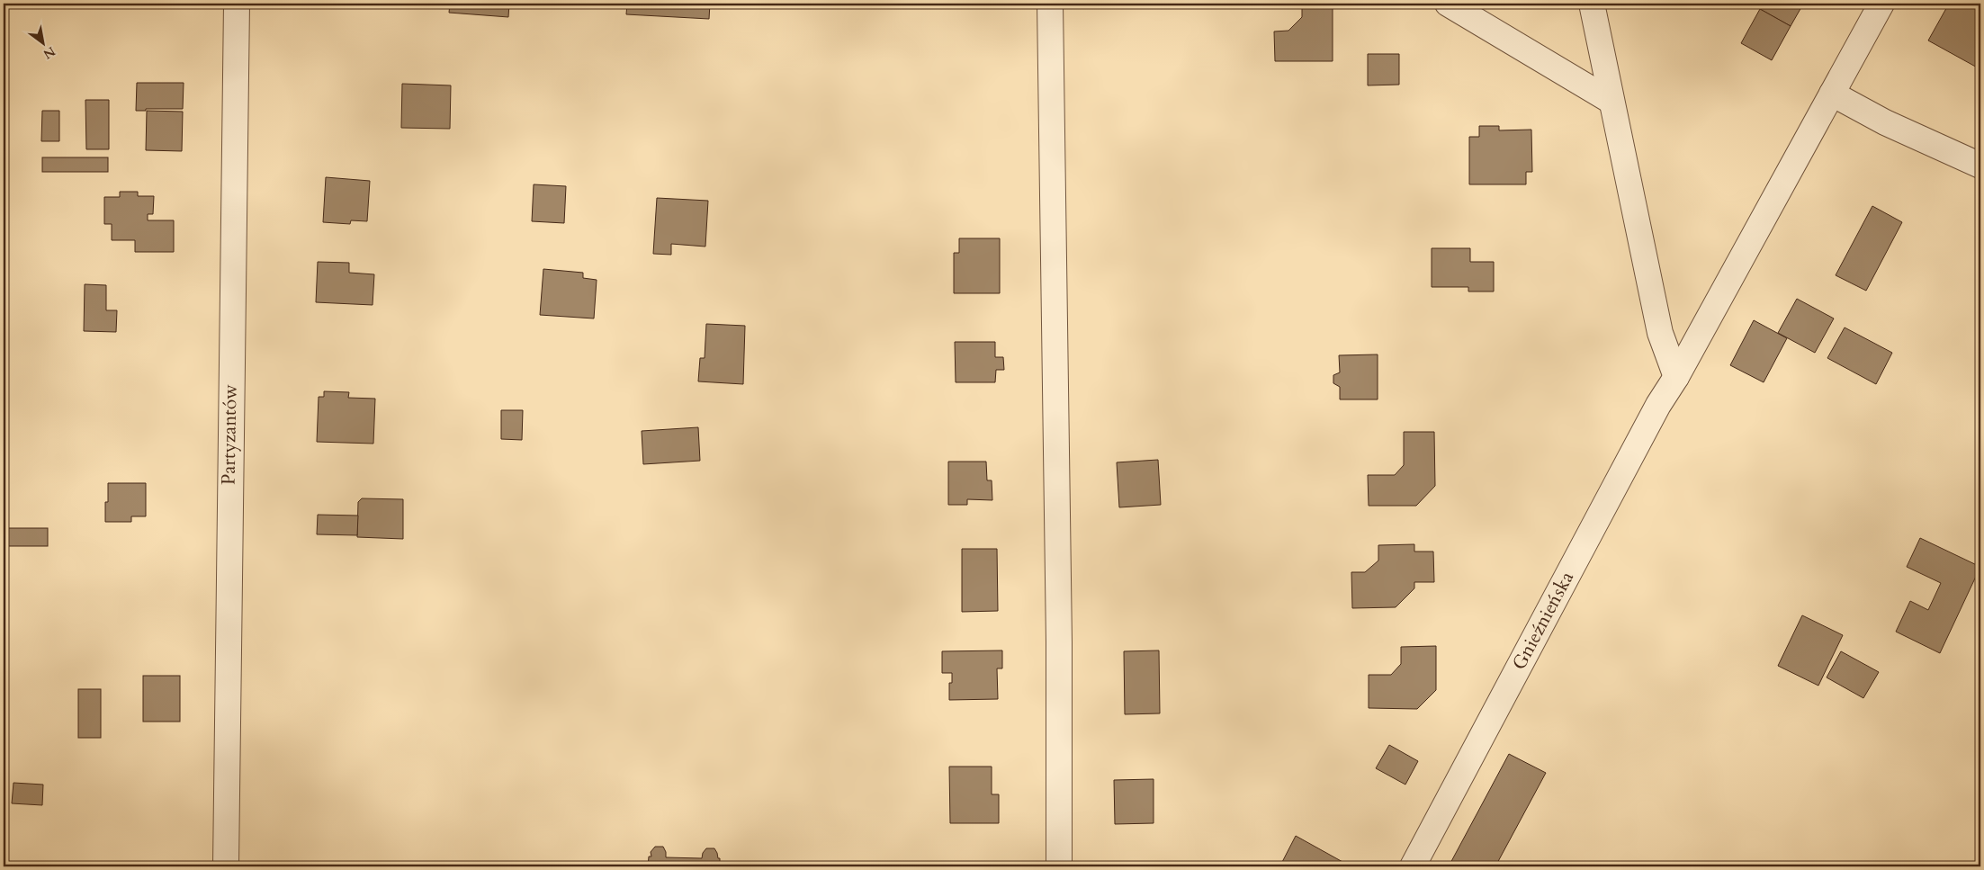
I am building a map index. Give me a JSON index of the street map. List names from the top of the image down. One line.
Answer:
{"streets":{"street":["Partyzantów","Gnieźnieńska"]},"north":"bottom right"}
